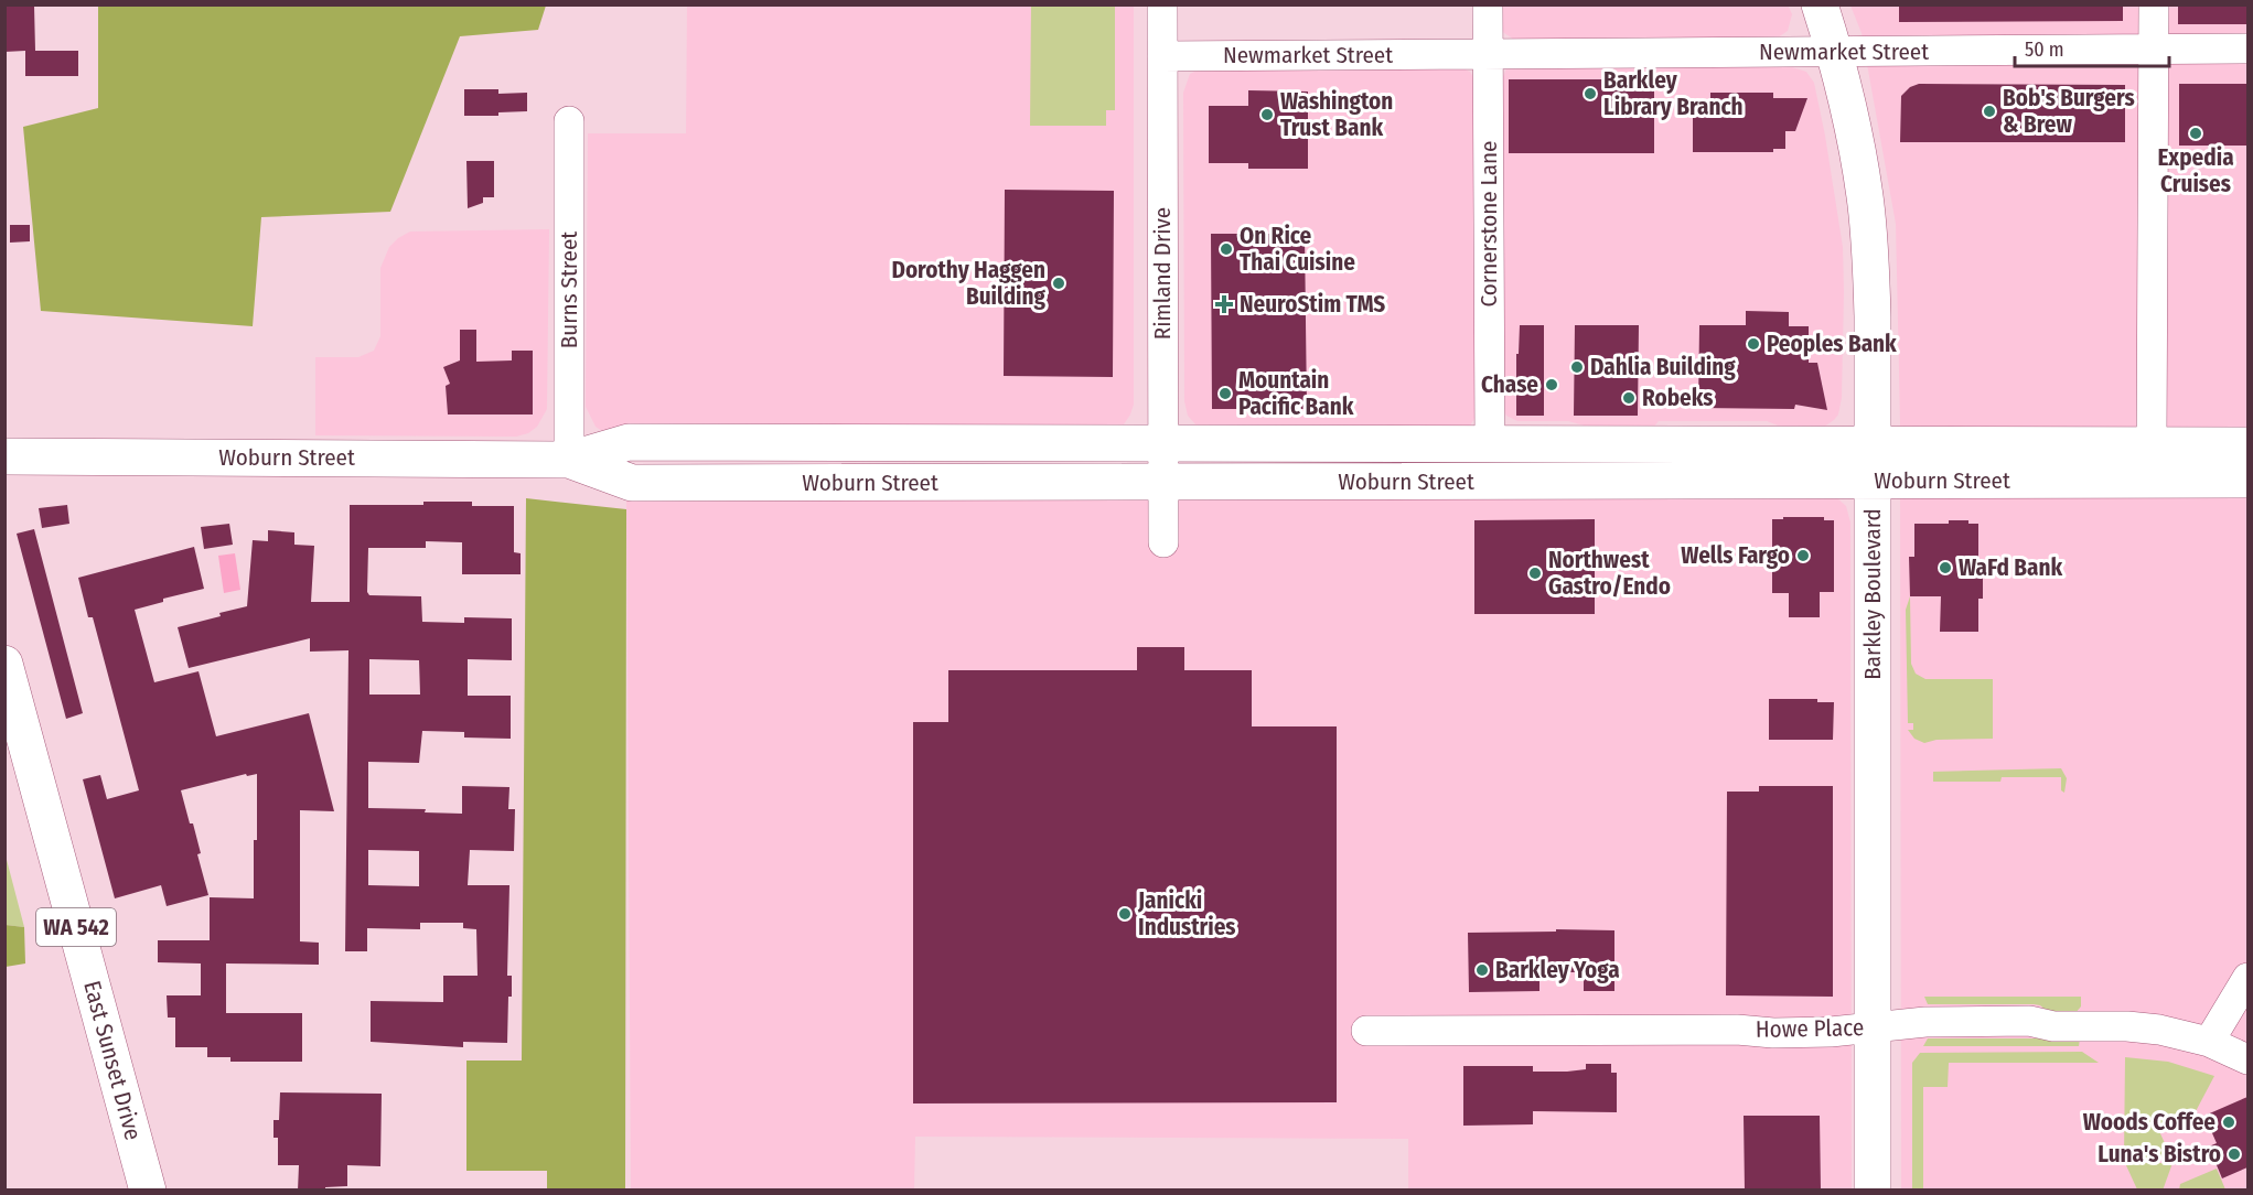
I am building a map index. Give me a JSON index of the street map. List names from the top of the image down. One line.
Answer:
{"streets":{"main road":["Woburn Street","Barkley Boulevard","WA 542","East Sunset Drive"],"street":["Newmarket Street","Cornerstone Lane","Rimland Drive","Burns Street","Howe Place"]},"crossings":[["Newmarket Street","Cornerstone Lane"],["Newmarket Street","Rimland Drive"],["Newmarket Street","Barkley Boulevard"],["Cornerstone Lane","Woburn Street"],["Rimland Drive","Woburn Street"],["Burns Street","Woburn Street"],["Woburn Street","Barkley Boulevard"],["Barkley Boulevard","Howe Place"]],"places":{"other":["Barkley Library Branch","Bob's Burgers & Brew","Washington Trust Bank","Expedia Cruises","On Rice Thai Cuisine","Dorothy Haggen Building","Peoples Bank","Dahlia Building","Chase","Mountain Pacific Bank","Robeks","Wells Fargo","WaFd Bank","Northwest Gastro/Endo","Janicki Industries","Barkley Yoga","Woods Coffee","Luna's Bistro"],"health":["NeuroStim TMS"]},"scale_bar":"50 m"}
